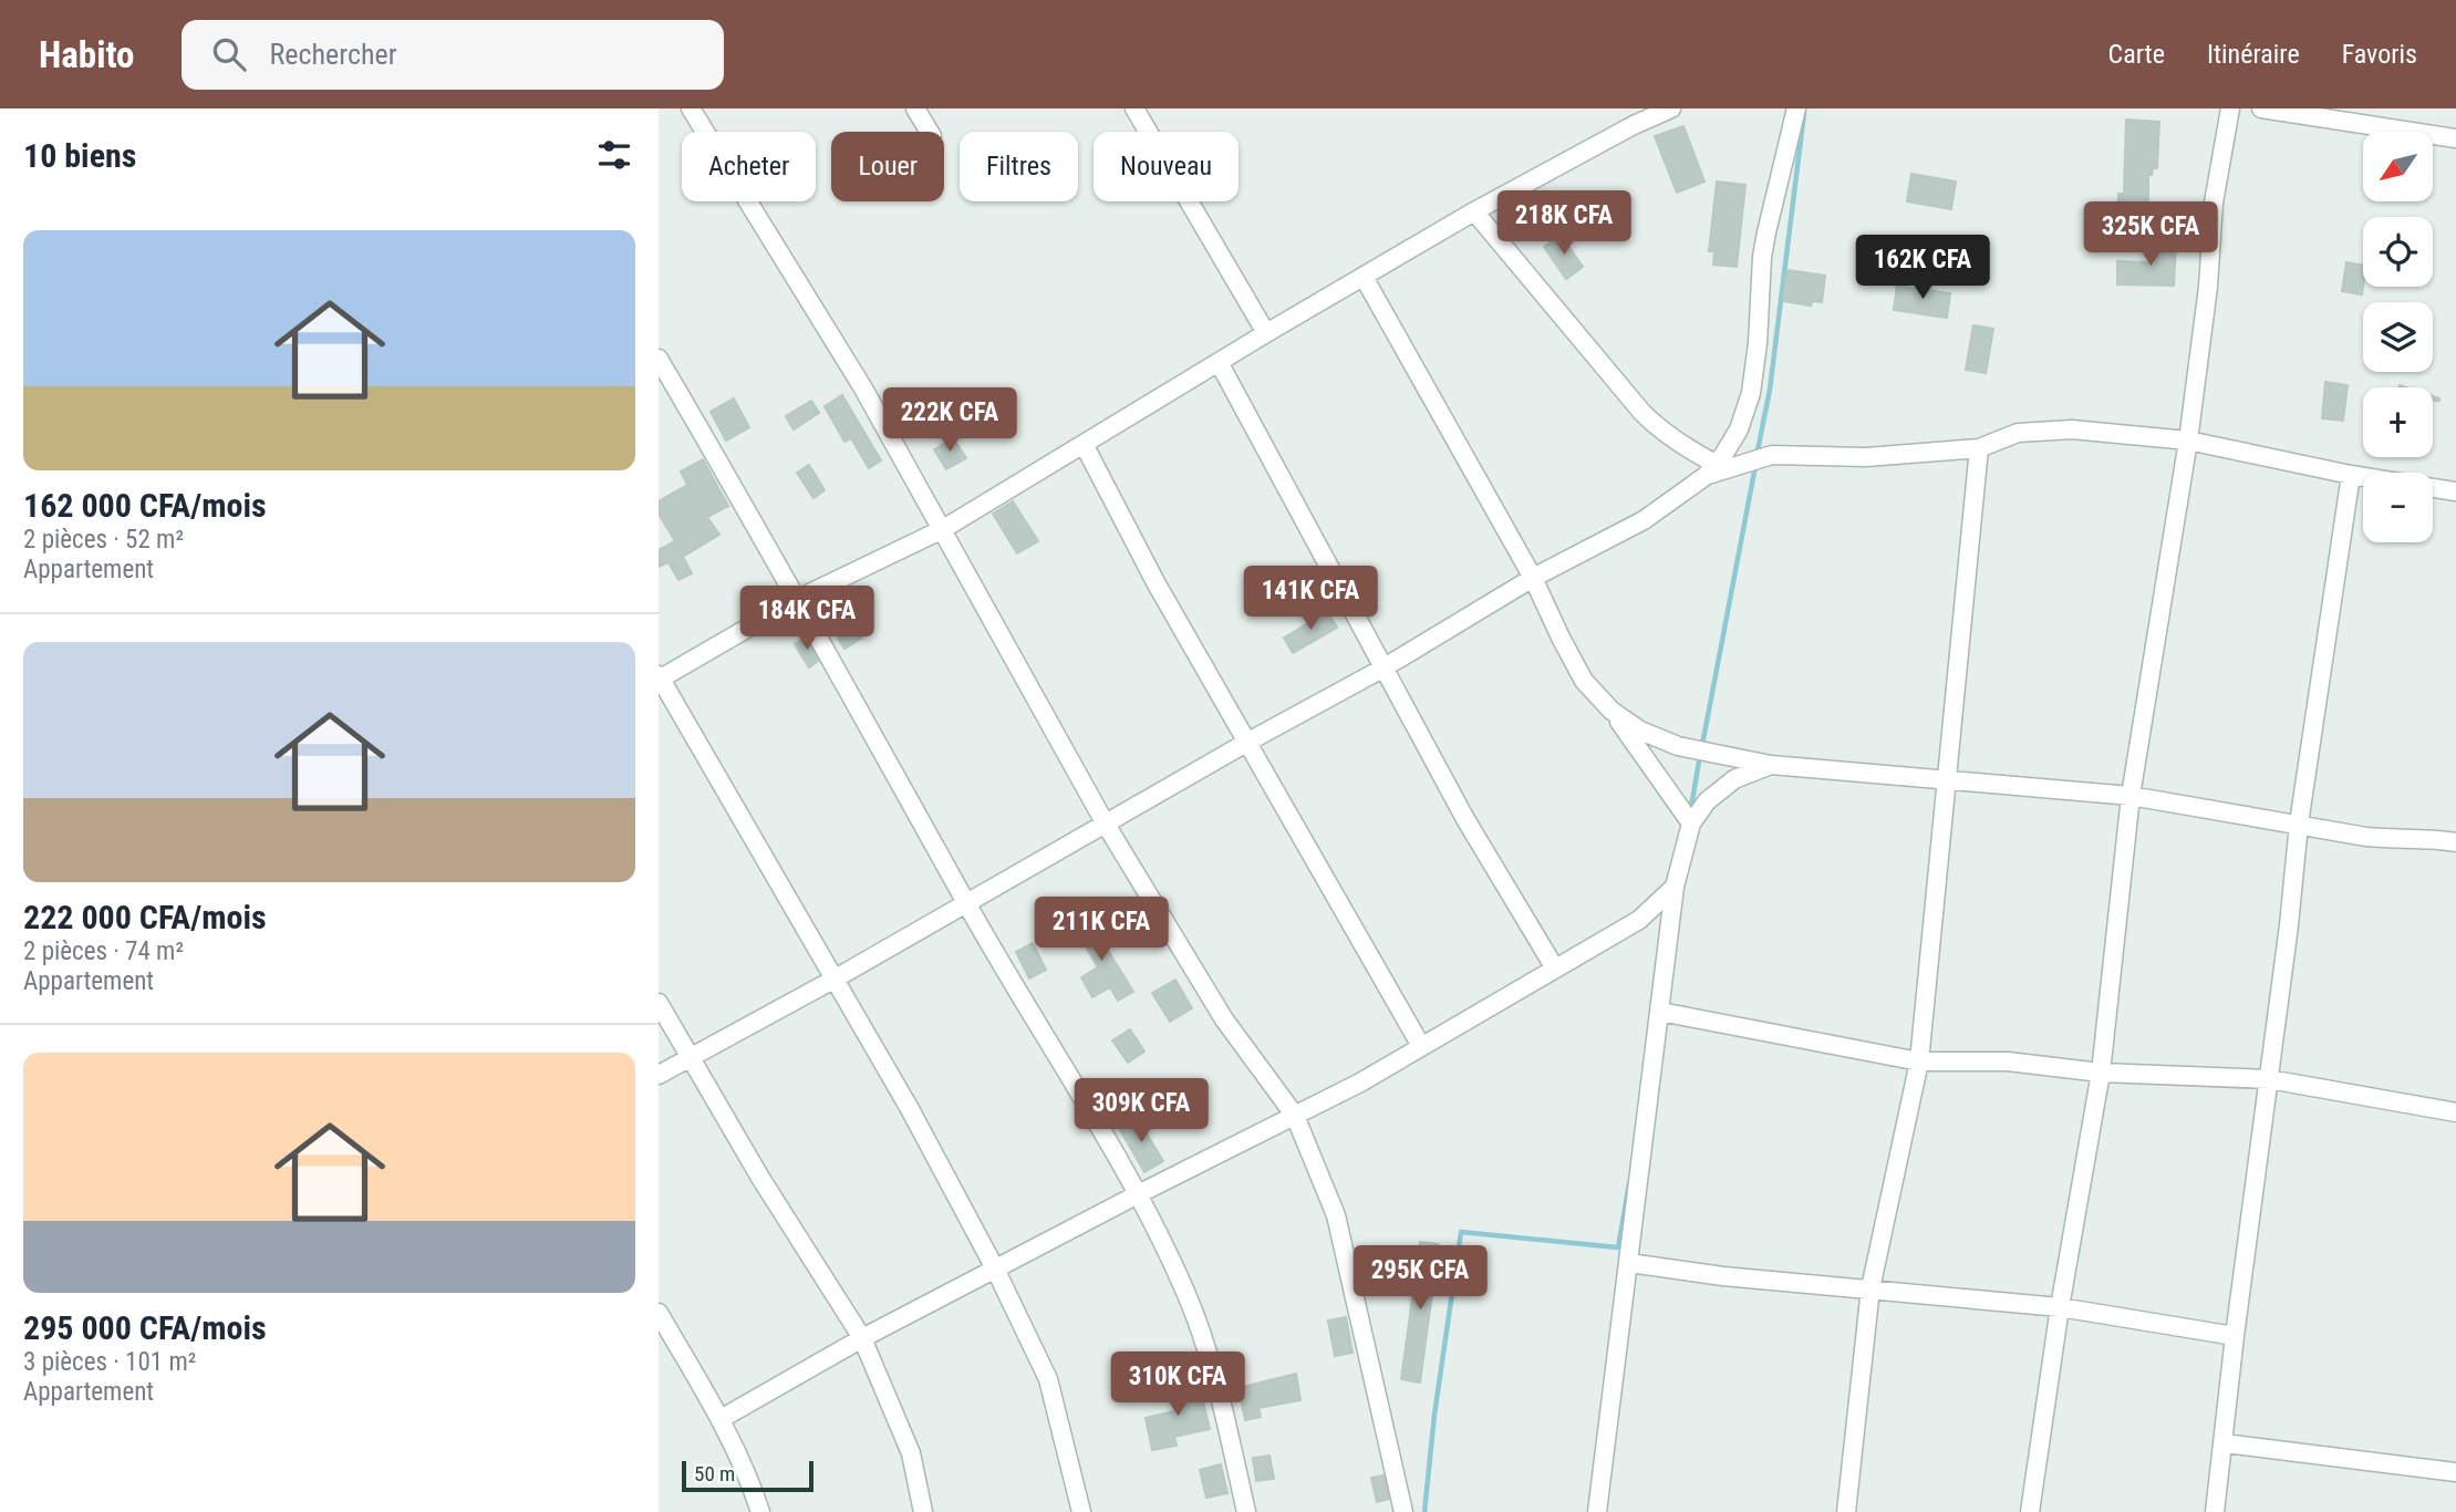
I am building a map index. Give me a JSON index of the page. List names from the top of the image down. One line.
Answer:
{"scale_bar":"50 m","north":"bottom left","page":{"header":"Habito","search":"Rechercher","nav":["Carte","Itinéraire","Favoris"],"heading":"10 biens","map_buttons":["+","−"],"chip":["Acheter","Louer","Filtres","Nouveau"],"price":["218K CFA","325K CFA","162K CFA","222K CFA","141K CFA","184K CFA","211K CFA","309K CFA","295K CFA","310K CFA"],"list":[{"name":"162 000 CFA/mois","note":"2 pièces · 52 m² · Appartement"},{"name":"222 000 CFA/mois","note":"2 pièces · 74 m² · Appartement"},{"name":"295 000 CFA/mois","note":"3 pièces · 101 m² · Appartement"}],"scale":"50 m"}}
